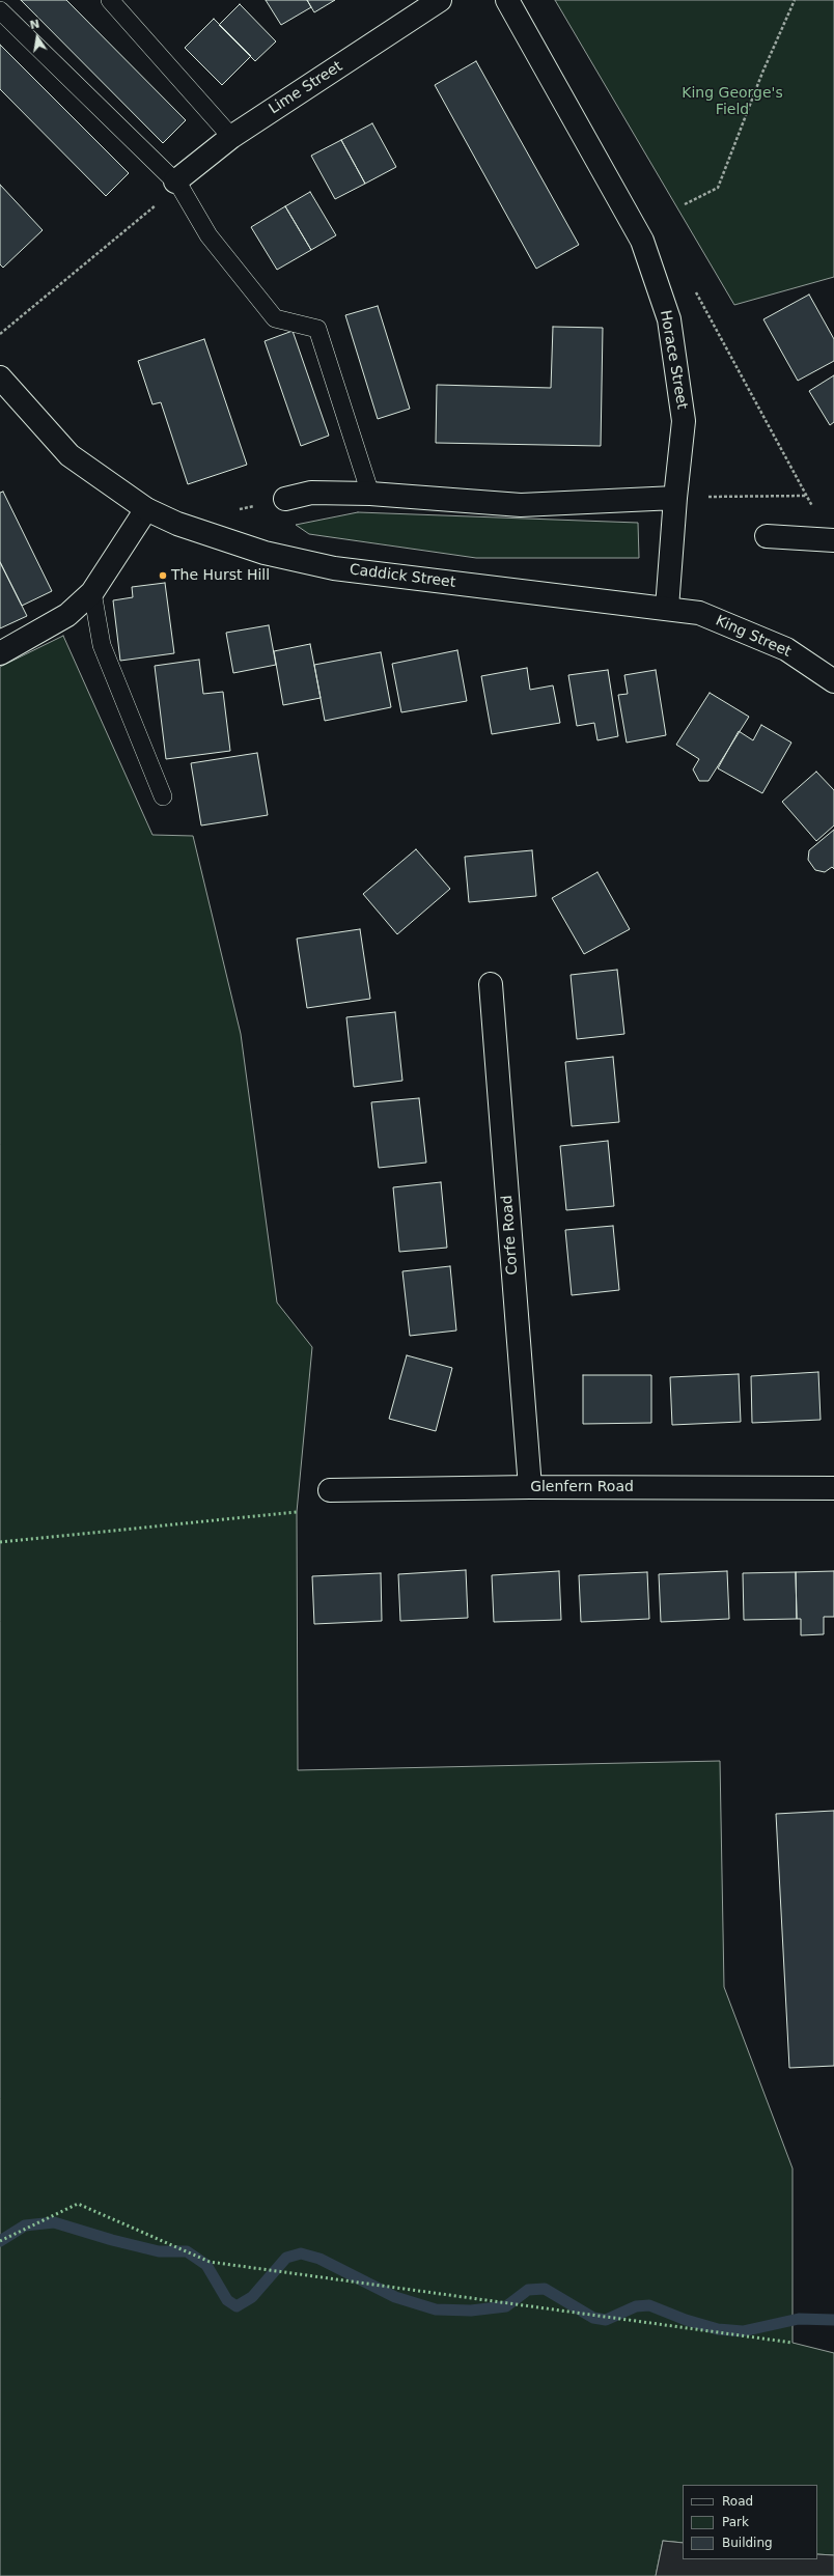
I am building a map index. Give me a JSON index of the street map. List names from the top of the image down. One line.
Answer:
{"streets":{"street":["Lime Street","Horace Street","Caddick Street","King Street","Corfe Road","Glenfern Road"]},"crossings":[["Horace Street","Caddick Street"],["Horace Street","King Street"],["Caddick Street","King Street"],["Corfe Road","Glenfern Road"]],"parks":["King George's Field"],"places":["The Hurst Hill"],"legend":["Road","Park","Building"],"north":"top"}
